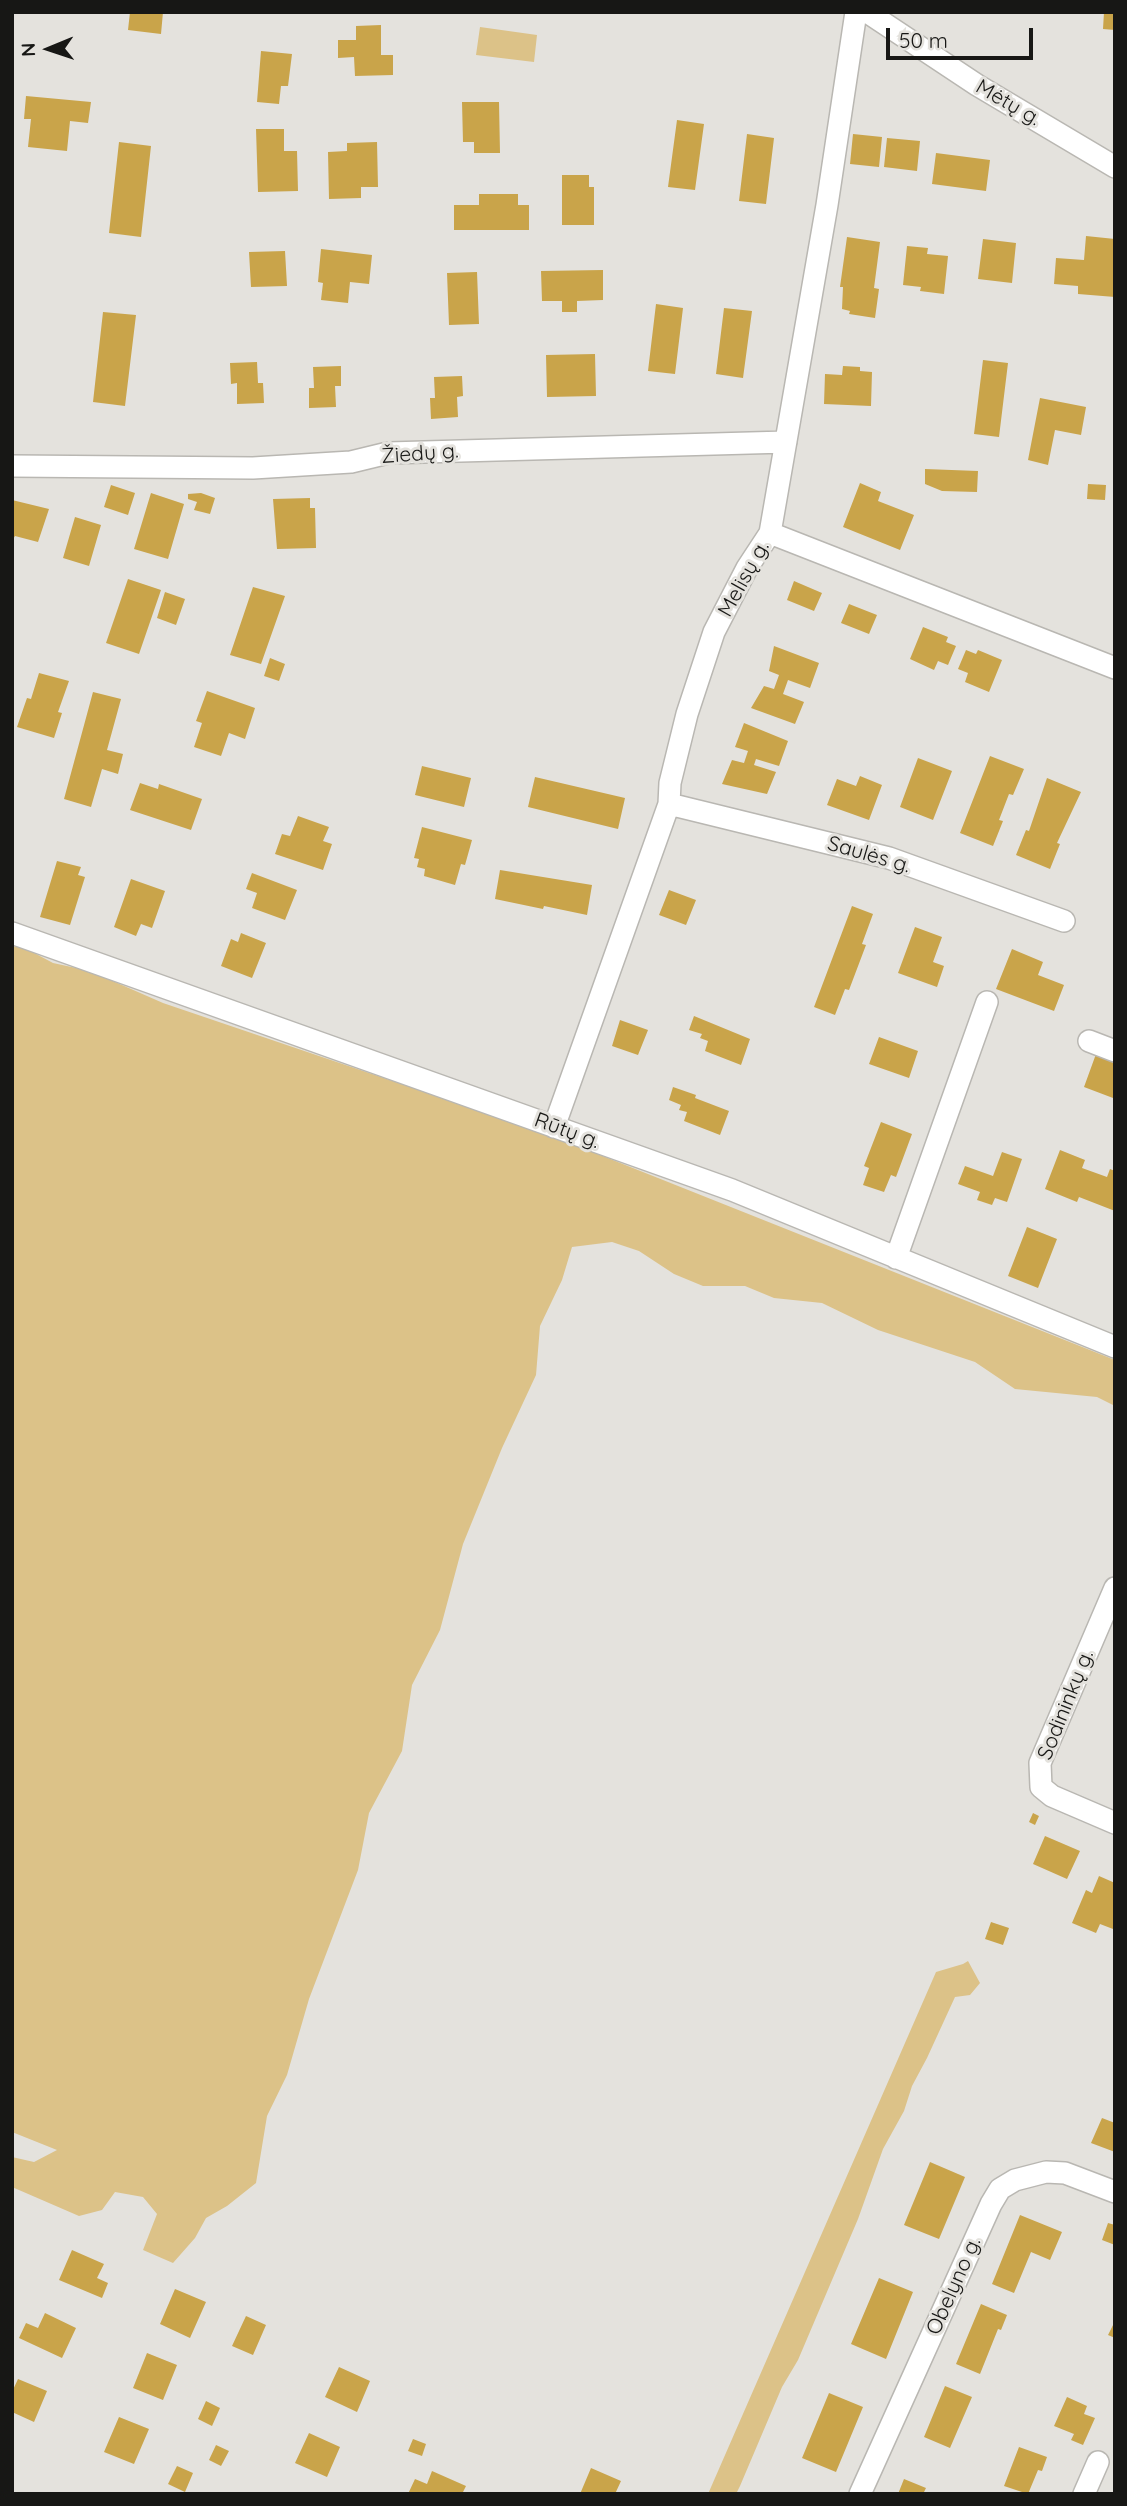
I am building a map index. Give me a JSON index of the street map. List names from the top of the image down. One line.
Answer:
{"streets":{"street":["Mėtų g.","Žiedų g.","Melisų g.","Saulės g.","Rūtų g.","Sodininkų g.","Obelyno g."]},"crossings":[["Žiedų g.","Melisų g."],["Melisų g.","Saulės g."],["Melisų g.","Rūtų g."]],"scale_bar":"50 m","north":"left"}
